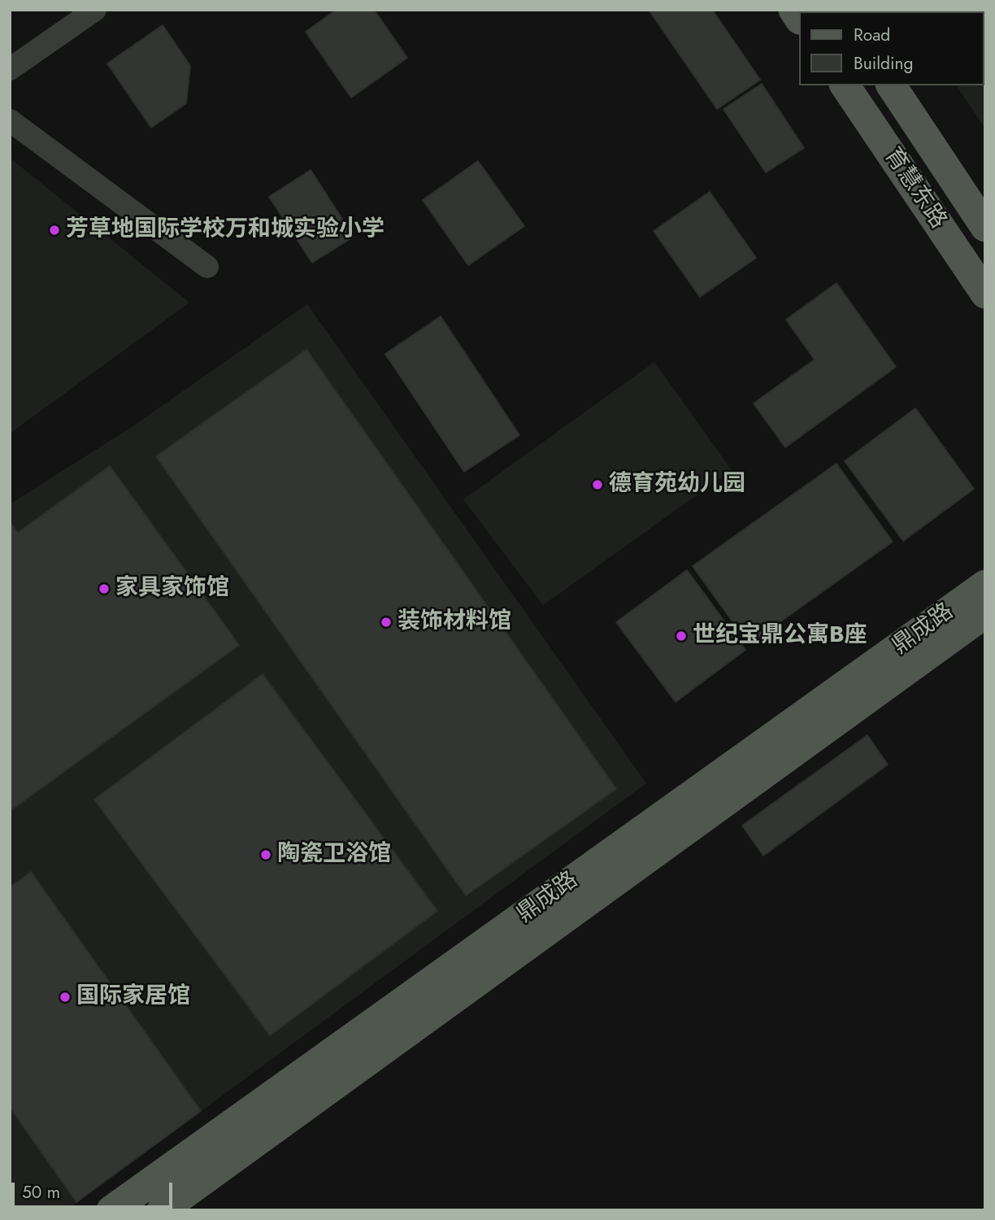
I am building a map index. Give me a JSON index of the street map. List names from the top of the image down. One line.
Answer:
{"streets":{"main road":["育慧东路","鼎成路"]},"places":["芳草地国际学校万和城实验小学","德育苑幼儿园","家具家饰馆","装饰材料馆","世纪宝鼎公寓B座","陶瓷卫浴馆","国际家居馆"],"legend":["Road","Building"],"scale_bar":"50 m"}
